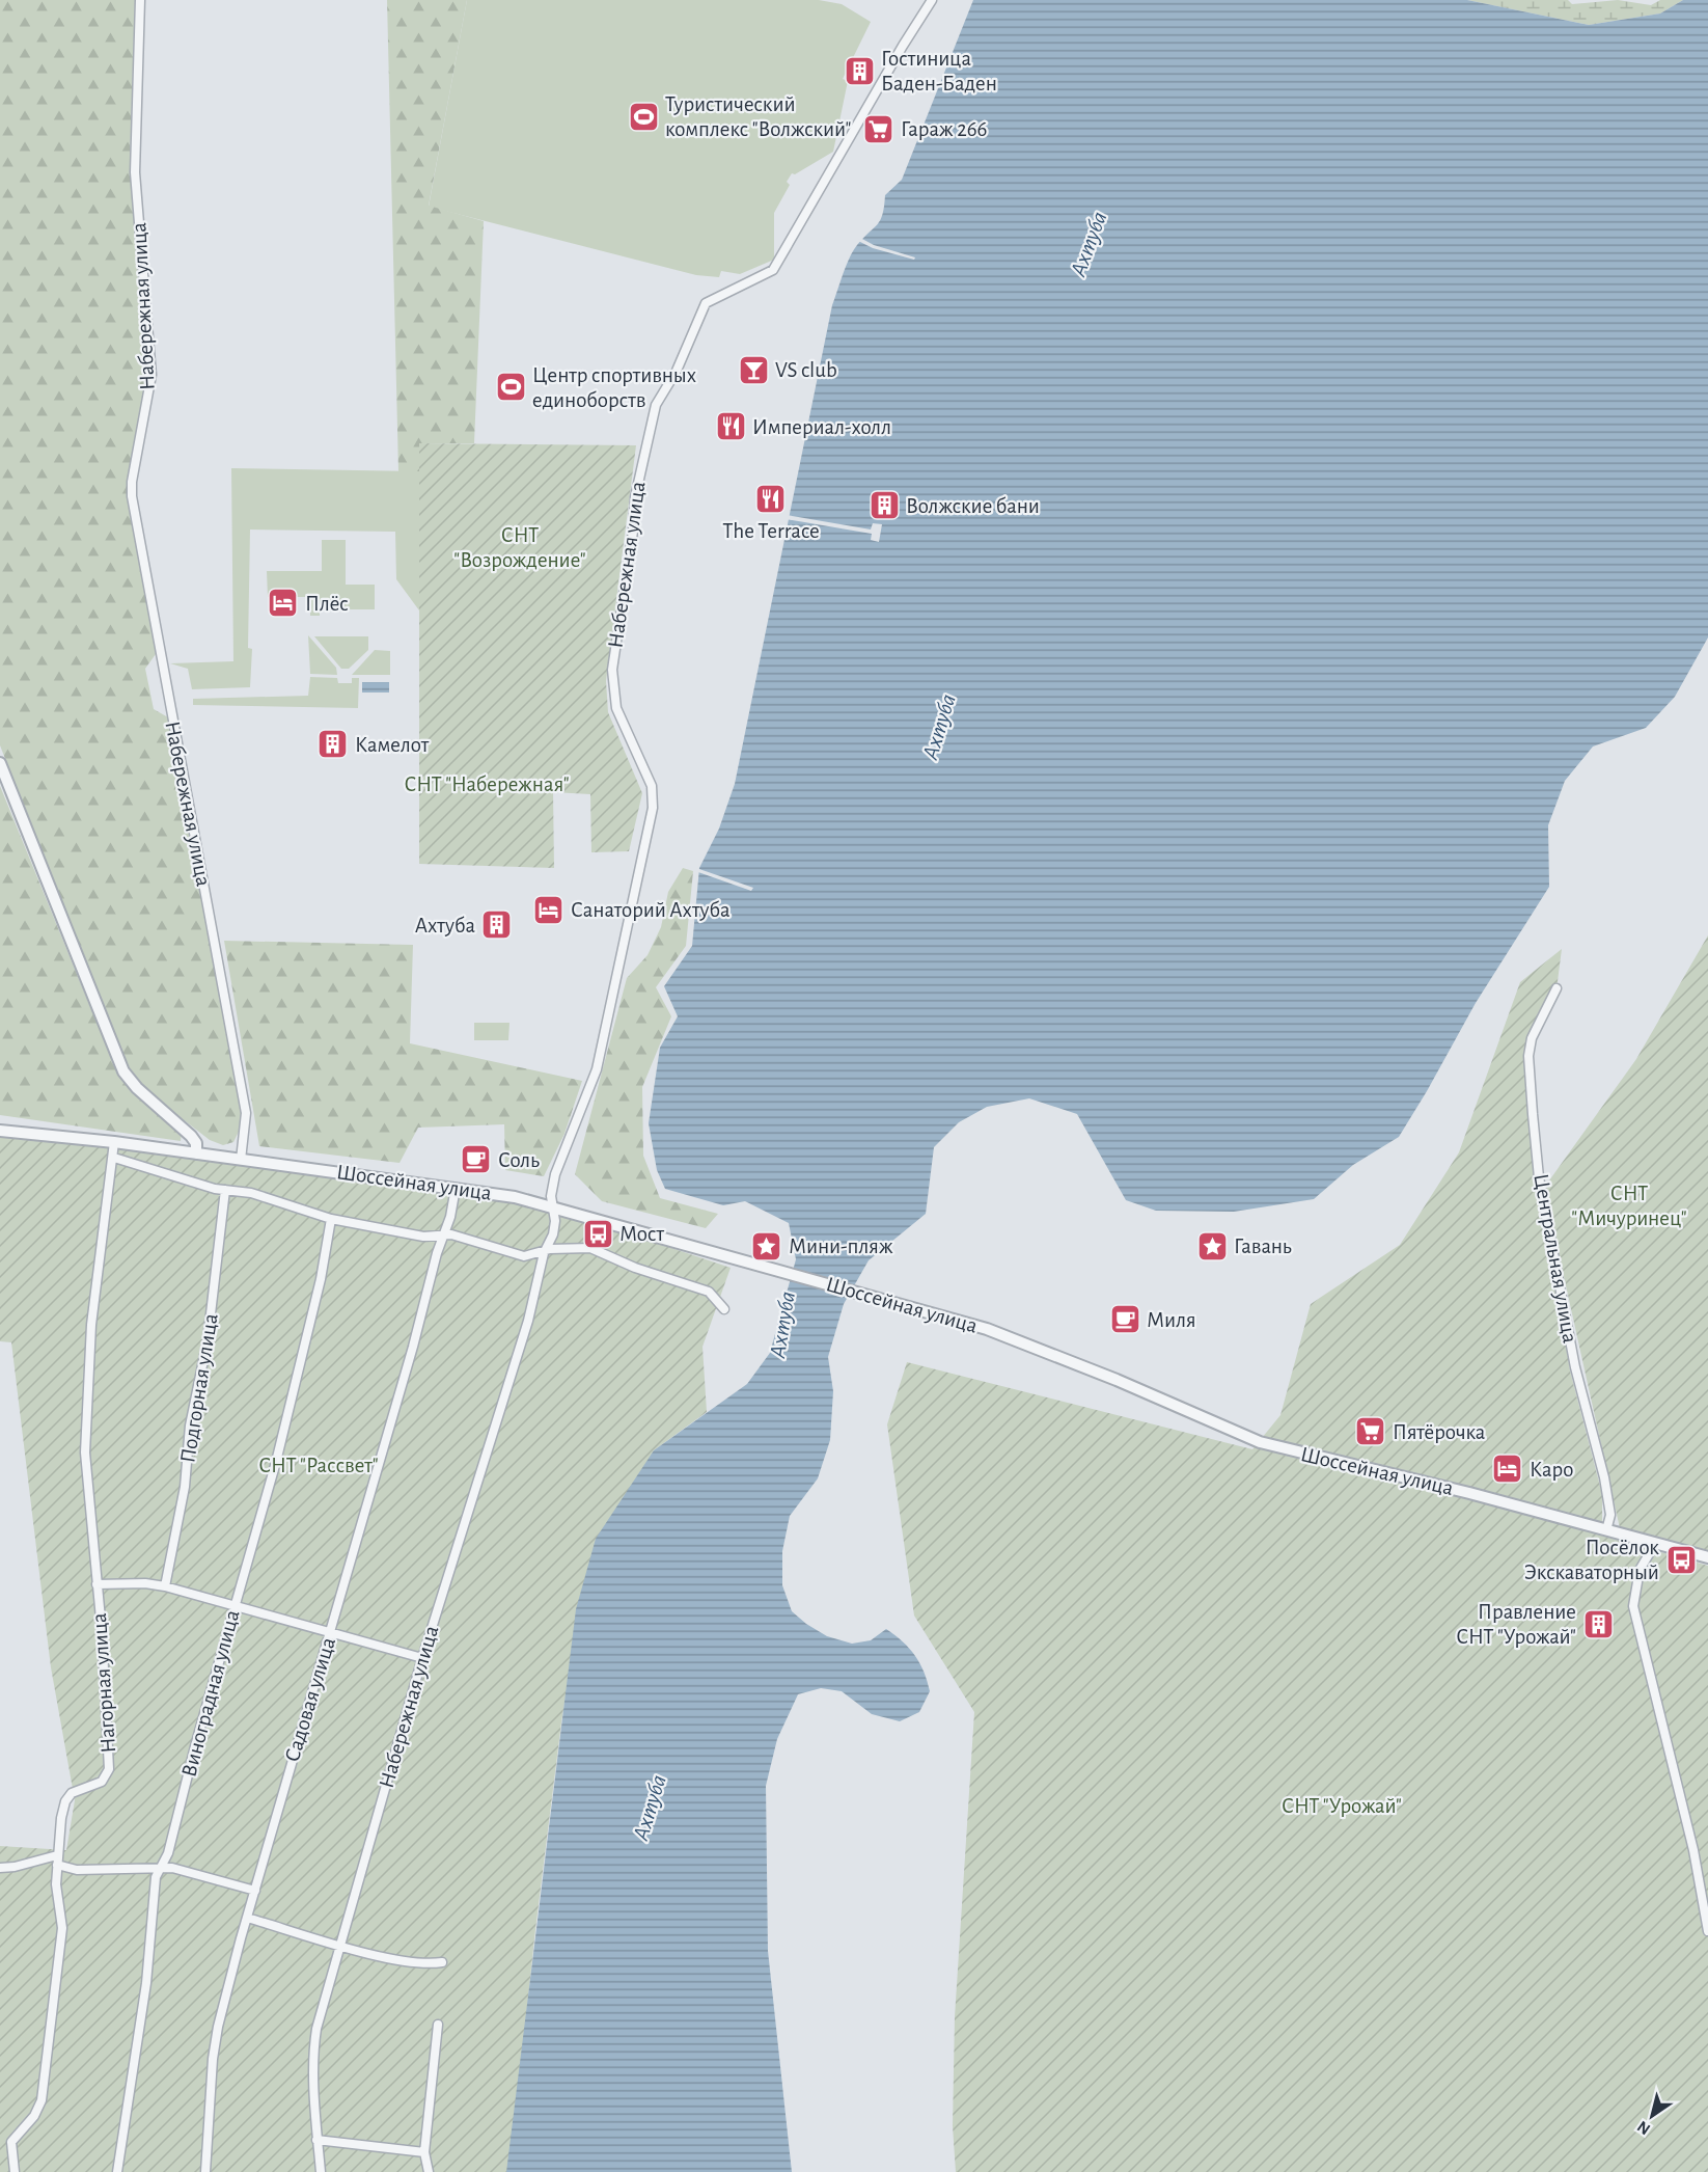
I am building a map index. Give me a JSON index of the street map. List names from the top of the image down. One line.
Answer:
{"streets":{"street":["Набережная улица","Шоссейная улица","Центральная улица","Подгорная улица","Нагорная улица","Виноградная улица","Садовая улица"]},"crossings":[["Набережная улица","Шоссейная улица"],["Шоссейная улица","Центральная улица"],["Шоссейная улица","Нагорная улица"],["Шоссейная улица","Садовая улица"]],"water":["Ахтуба"],"parks":["СНТ \"Возрождение\"","СНТ \"Набережная\"","СНТ \"Мичуринец\"","СНТ \"Рассвет\"","СНТ \"Урожай\""],"places":{"building":["Гостиница Баден-Баден","Волжские бани","Камелот","Ахтуба","Правление СНТ \"Урожай\""],"sports":["Туристический комплекс \"Волжский\"","Центр спортивных единоборств"],"supermarket":["Гараж 266","Пятёрочка"],"bar":["VS club"],"restaurant":["Империал-холл","The Terrace"],"hotel":["Плёс","Санаторий Ахтуба","Каро"],"cafe":["Соль","Миля"],"bus stop":["Мост","Посёлок Экскаваторный"],"place":["Мини-пляж","Гавань"]},"north":"bottom left"}
